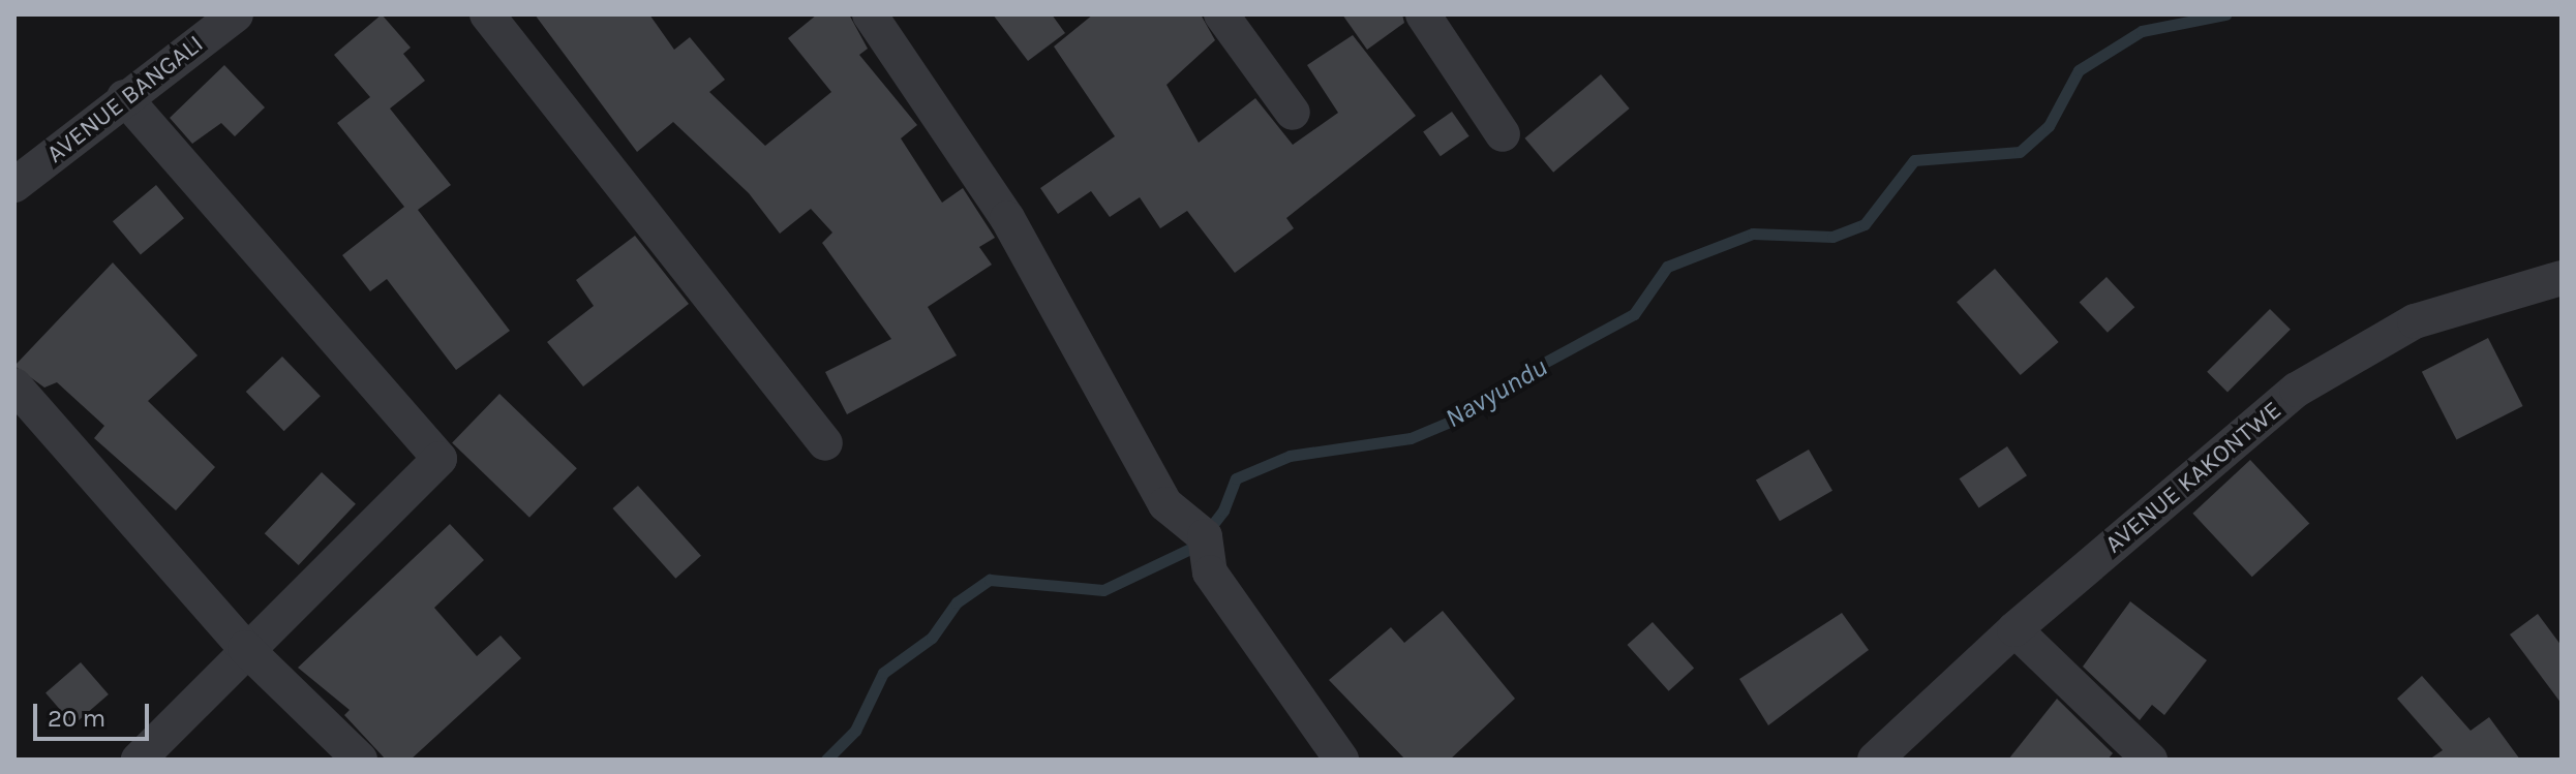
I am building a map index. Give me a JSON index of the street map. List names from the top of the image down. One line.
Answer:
{"streets":{"street":["AVENUE BANGALI","AVENUE KAKONTWE"]},"water":["Navyundu"],"scale_bar":"20 m"}
